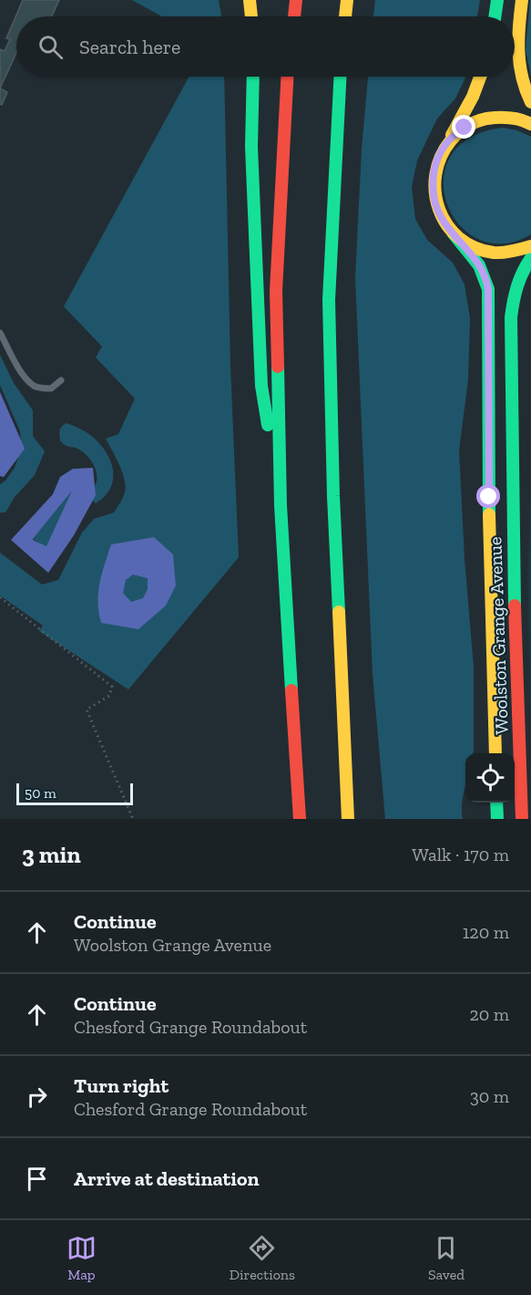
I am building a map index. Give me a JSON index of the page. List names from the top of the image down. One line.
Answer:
{"streets":{"main road":["Woolston Grange Avenue"]},"scale_bar":"50 m","page":{"search":"Search here","scale":"50 m","heading":["3 min","Walk · 170 m"],"list":[["Continue","Woolston Grange Avenue","120 m"],["Continue","Chesford Grange Roundabout","20 m"],["Turn right","Chesford Grange Roundabout","30 m"],"Arrive at destination"],"nav":["Map","Directions","Saved"]}}
